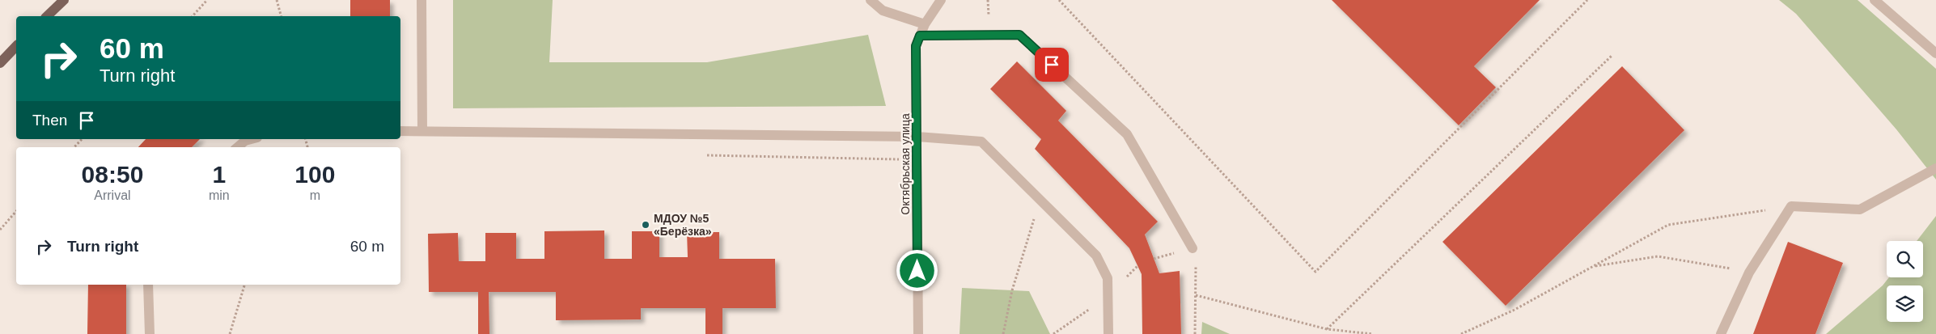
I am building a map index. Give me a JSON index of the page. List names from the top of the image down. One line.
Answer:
{"streets":{"street":["Октябрьская улица"]},"places":["МДОУ №5 «Берёзка»"],"page":{"turn":["60 m","Turn right"],"then":"Then","eta":["08:50","Arrival","1","min","100","m"],"list":[{"name":"Turn right","value":"60 m"}]}}
